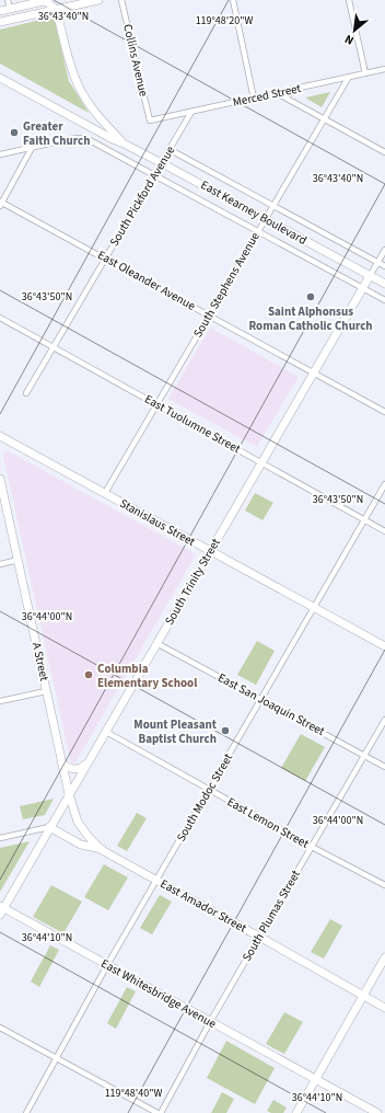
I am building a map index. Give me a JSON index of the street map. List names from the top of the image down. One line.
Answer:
{"streets":{"main road":["East Kearney Boulevard","Stanislaus Street","South Trinity Street","A Street","East Amador Street","East Whitesbridge Avenue"],"street":["Collins Avenue","Merced Street","South Pickford Avenue","East Oleander Avenue","South Stephens Avenue","East Tuolumne Street","East San Joaquin Street","South Modoc Street","East Lemon Street","South Plumas Street"]},"crossings":[["Collins Avenue","Merced Street"],["Merced Street","South Pickford Avenue"],["Merced Street","South Stephens Avenue"],["South Pickford Avenue","East Kearney Boulevard"],["South Pickford Avenue","East Oleander Avenue"],["South Pickford Avenue","East Tuolumne Street"],["East Kearney Boulevard","South Stephens Avenue"],["East Kearney Boulevard","South Trinity Street"],["East Oleander Avenue","South Stephens Avenue"],["East Oleander Avenue","South Trinity Street"],["South Stephens Avenue","East Tuolumne Street"],["South Stephens Avenue","Stanislaus Street"],["East Tuolumne Street","South Trinity Street"],["East Tuolumne Street","South Modoc Street"],["Stanislaus Street","South Trinity Street"],["Stanislaus Street","South Modoc Street"],["South Trinity Street","A Street"],["South Trinity Street","East San Joaquin Street"],["South Trinity Street","East Lemon Street"],["South Trinity Street","East Amador Street"],["South Trinity Street","East Whitesbridge Avenue"],["A Street","East Amador Street"],["East San Joaquin Street","South Modoc Street"],["East San Joaquin Street","South Plumas Street"],["South Modoc Street","East Lemon Street"],["South Modoc Street","East Amador Street"],["South Modoc Street","East Whitesbridge Avenue"],["East Lemon Street","South Plumas Street"],["East Amador Street","South Plumas Street"],["South Plumas Street","East Whitesbridge Avenue"]],"places":["Greater Faith Church","Saint Alphonsus Roman Catholic Church","Columbia Elementary School","Mount Pleasant Baptist Church"],"north":"bottom left","coordinates":["36°43'40\"N","119°48'20\"W","36°43'50\"N","36°44'00\"N","36°44'10\"N","119°48'40\"W"]}
